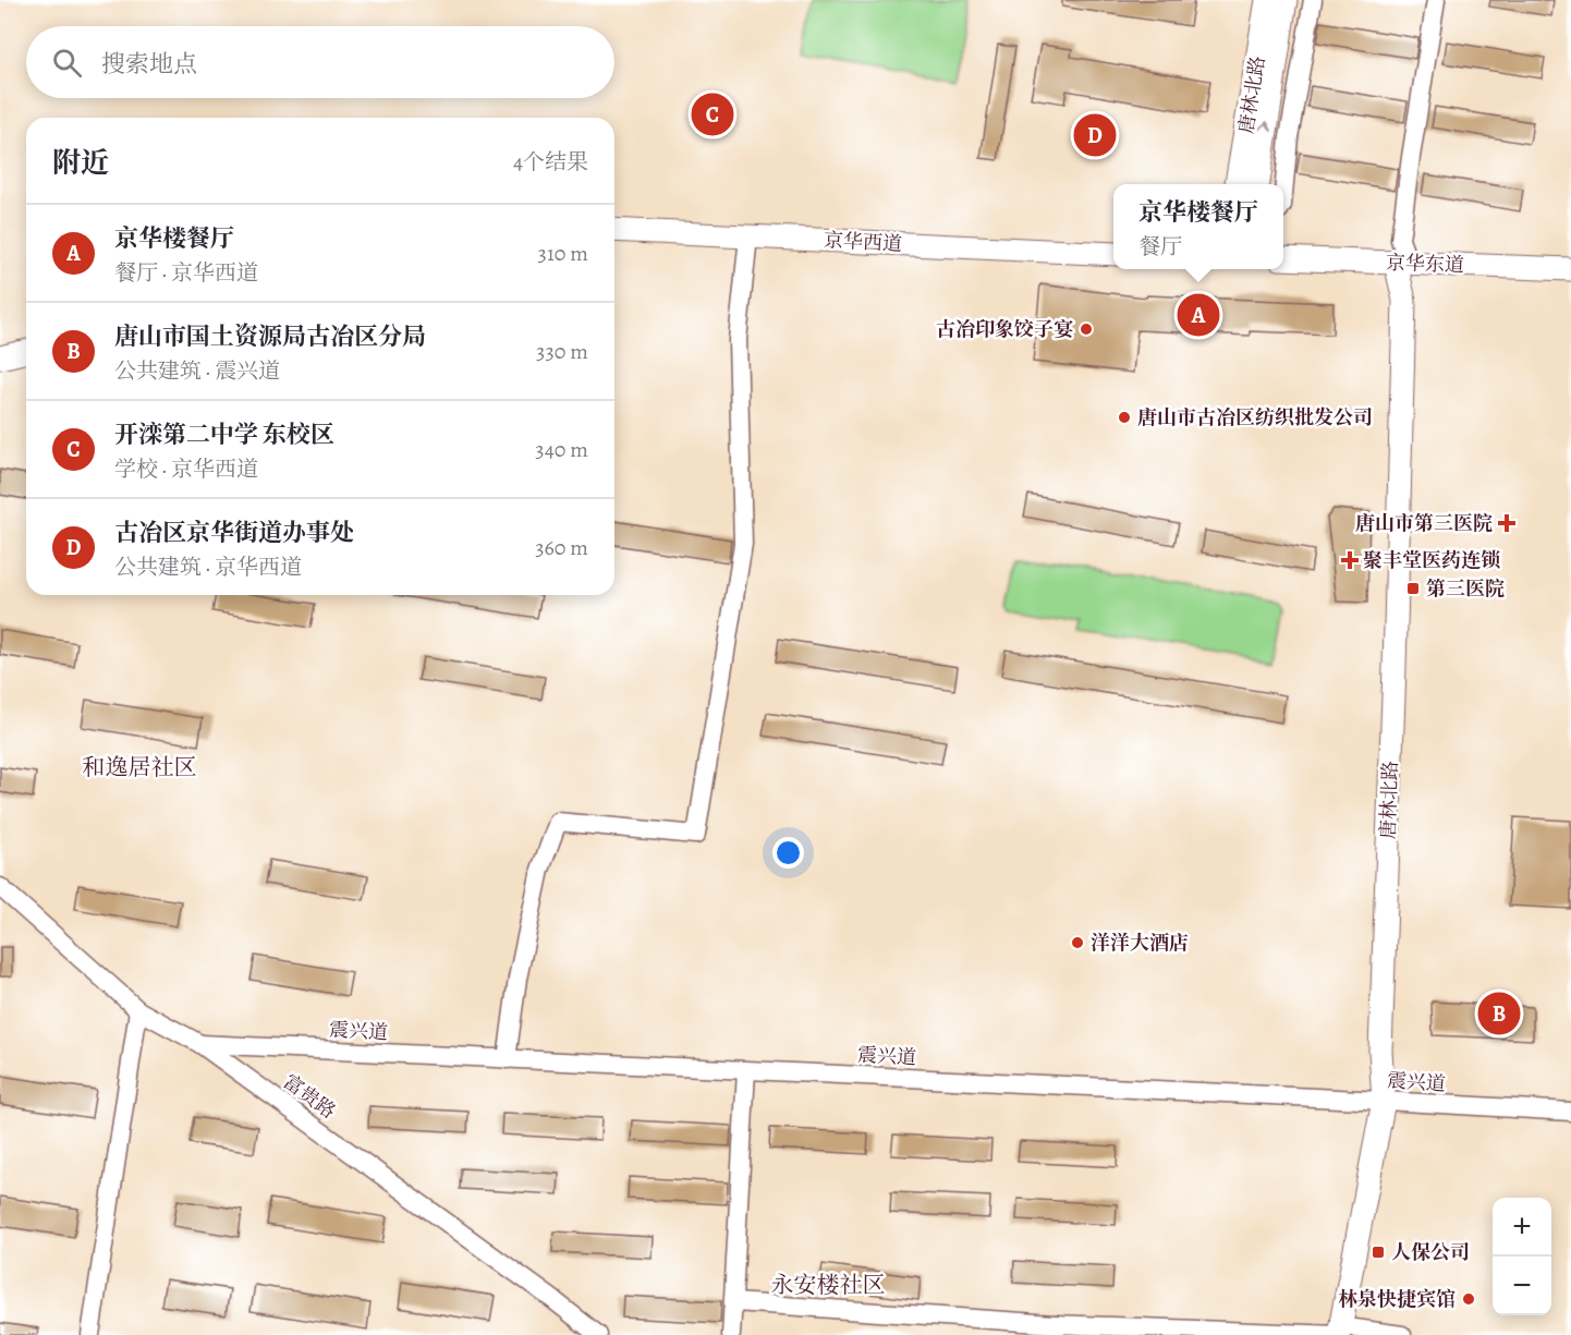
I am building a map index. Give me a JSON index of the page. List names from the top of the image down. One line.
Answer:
{"streets":{"main road":["唐林北路","京华西道","京华东道"],"street":["震兴道","富贵路"]},"crossings":[["唐林北路","京华东道"],["唐林北路","震兴道"],["震兴道","富贵路"]],"districts":["和逸居社区","永安楼社区"],"places":{"other":["古冶印象饺子宴","唐山市古冶区纺织批发公司","洋洋大酒店","林泉快捷宾馆"],"health":["唐山市第三医院","聚丰堂医药连锁"],"transit":["第三医院","人保公司"]},"page":{"search":"搜索地点","pins":["C","D","A","B"],"heading":["附近","4个结果"],"popup":["京华楼餐厅","餐厅"],"list":[{"mark":"A","name":"京华楼餐厅","note":"餐厅 · 京华西道","value":"310 m"},{"mark":"B","name":"唐山市国土资源局古冶区分局","note":"公共建筑 · 震兴道","value":"330 m"},{"mark":"C","name":"开滦第二中学 东校区","note":"学校 · 京华西道","value":"340 m"},{"mark":"D","name":"古冶区京华街道办事处","note":"公共建筑 · 京华西道","value":"360 m"}],"map_buttons":["+","−"]}}
